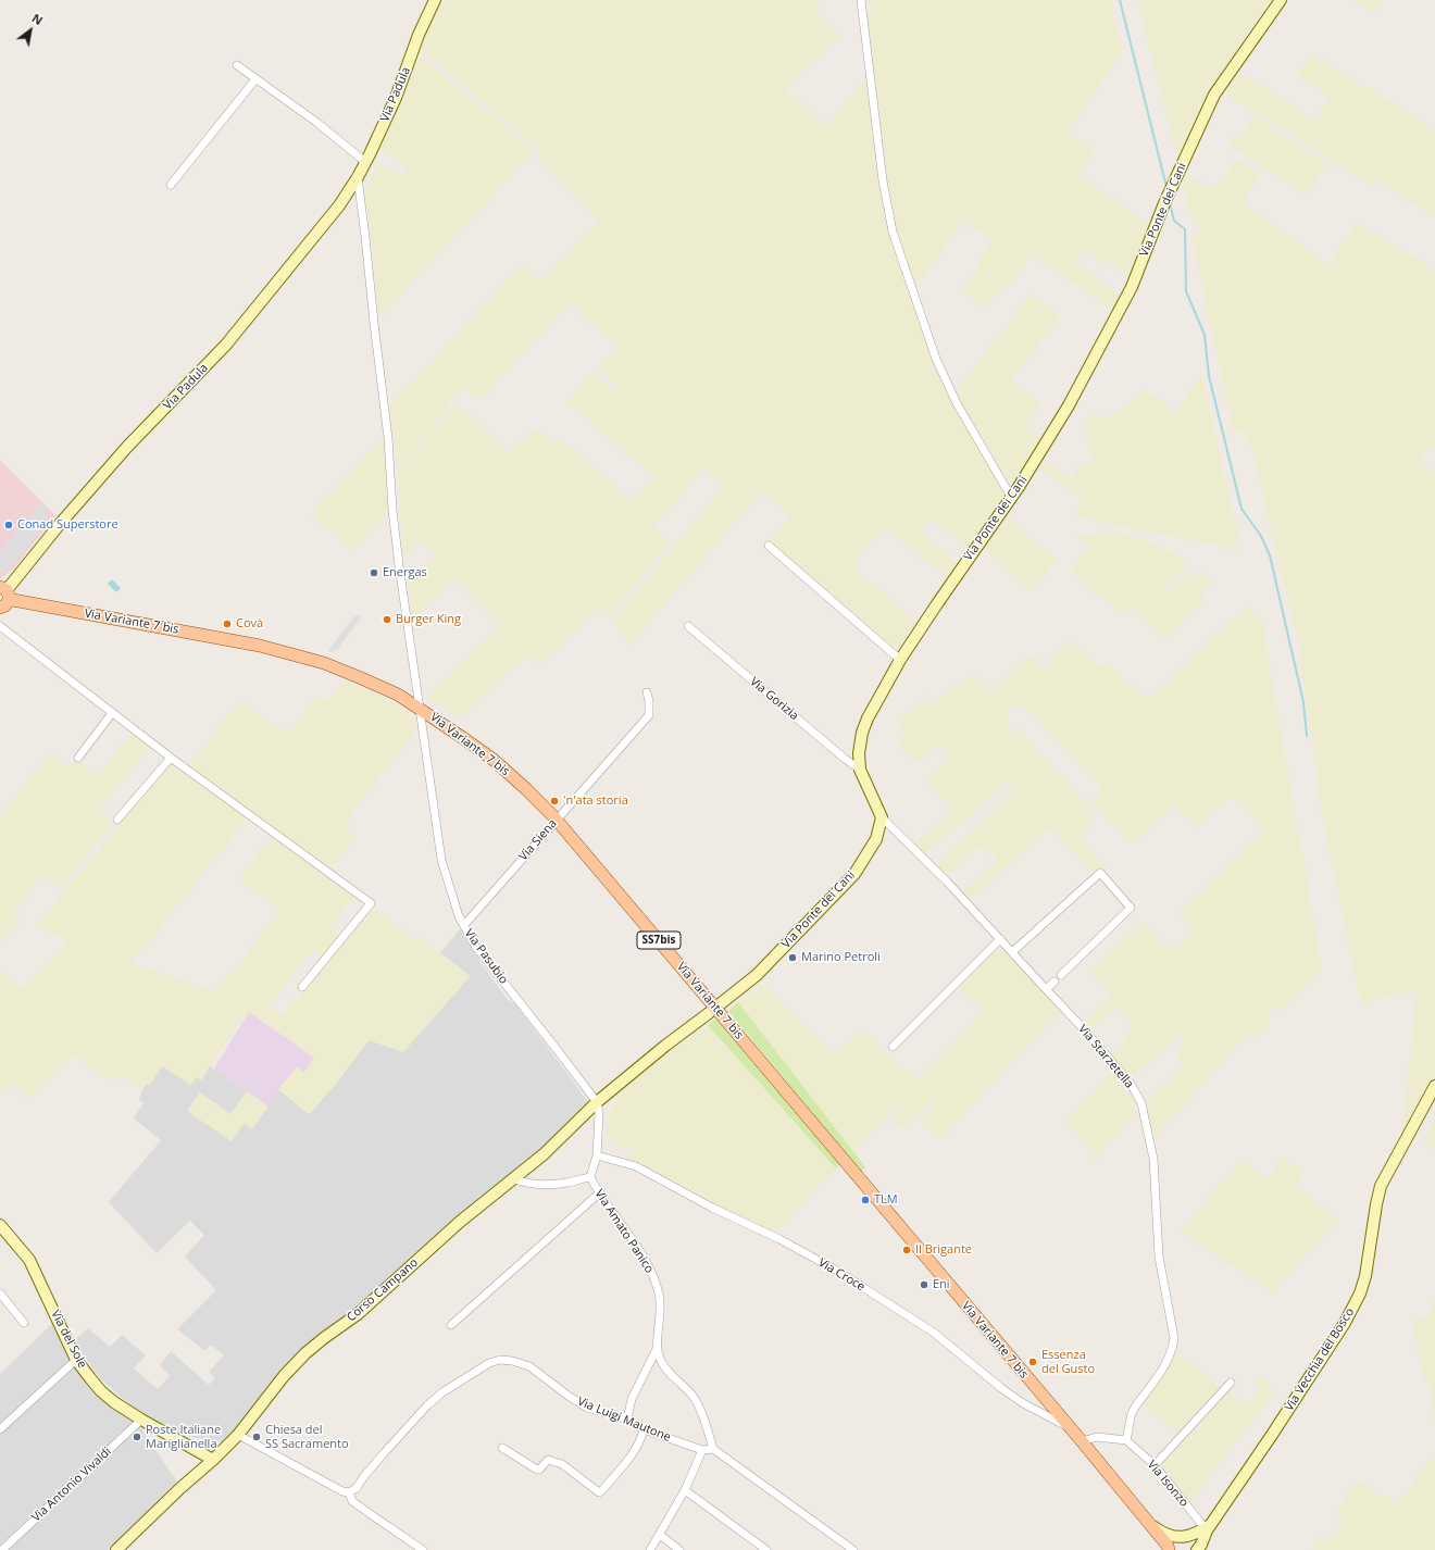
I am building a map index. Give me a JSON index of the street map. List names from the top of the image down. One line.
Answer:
{"streets":{"main road":["Via Variante 7 bis","SS7bis"],"street":["Via Padula","Via Ponte dei Cani","Via Gorizia","Via Siena","Via Pasubio","Via Starzetella","Via Amato Panico","Via Croce","Corso Campano","Via del Sole","Via Vecchia del Bosco","Via Luigi Mautone","Via Isonzo","Via Antonio Vivaldi"]},"crossings":[["Via Padula","Via Variante 7 bis"],["Via Ponte dei Cani","Via Gorizia"],["Via Ponte dei Cani","Via Starzetella"],["Via Variante 7 bis","Via Siena"],["Via Variante 7 bis","Via Pasubio"],["Via Variante 7 bis","Via Croce"],["Via Siena","Via Pasubio"],["Via Pasubio","Via Amato Panico"],["Via Pasubio","Corso Campano"],["Via Starzetella","Via Isonzo"],["Via Amato Panico","Via Croce"],["Via Amato Panico","Corso Campano"],["Via Amato Panico","Via Luigi Mautone"],["Corso Campano","Via del Sole"],["Via del Sole","Via Antonio Vivaldi"],["Via Vecchia del Bosco","Via Isonzo"]],"places":["Conad Superstore","Energas","Burger King","Covà","'n'ata storia","Marino Petroli","TLM","Il Brigante","Eni","Essenza del Gusto","Poste Italiane Mariglianella","Chiesa del SS Sacramento"],"north":"top right"}
